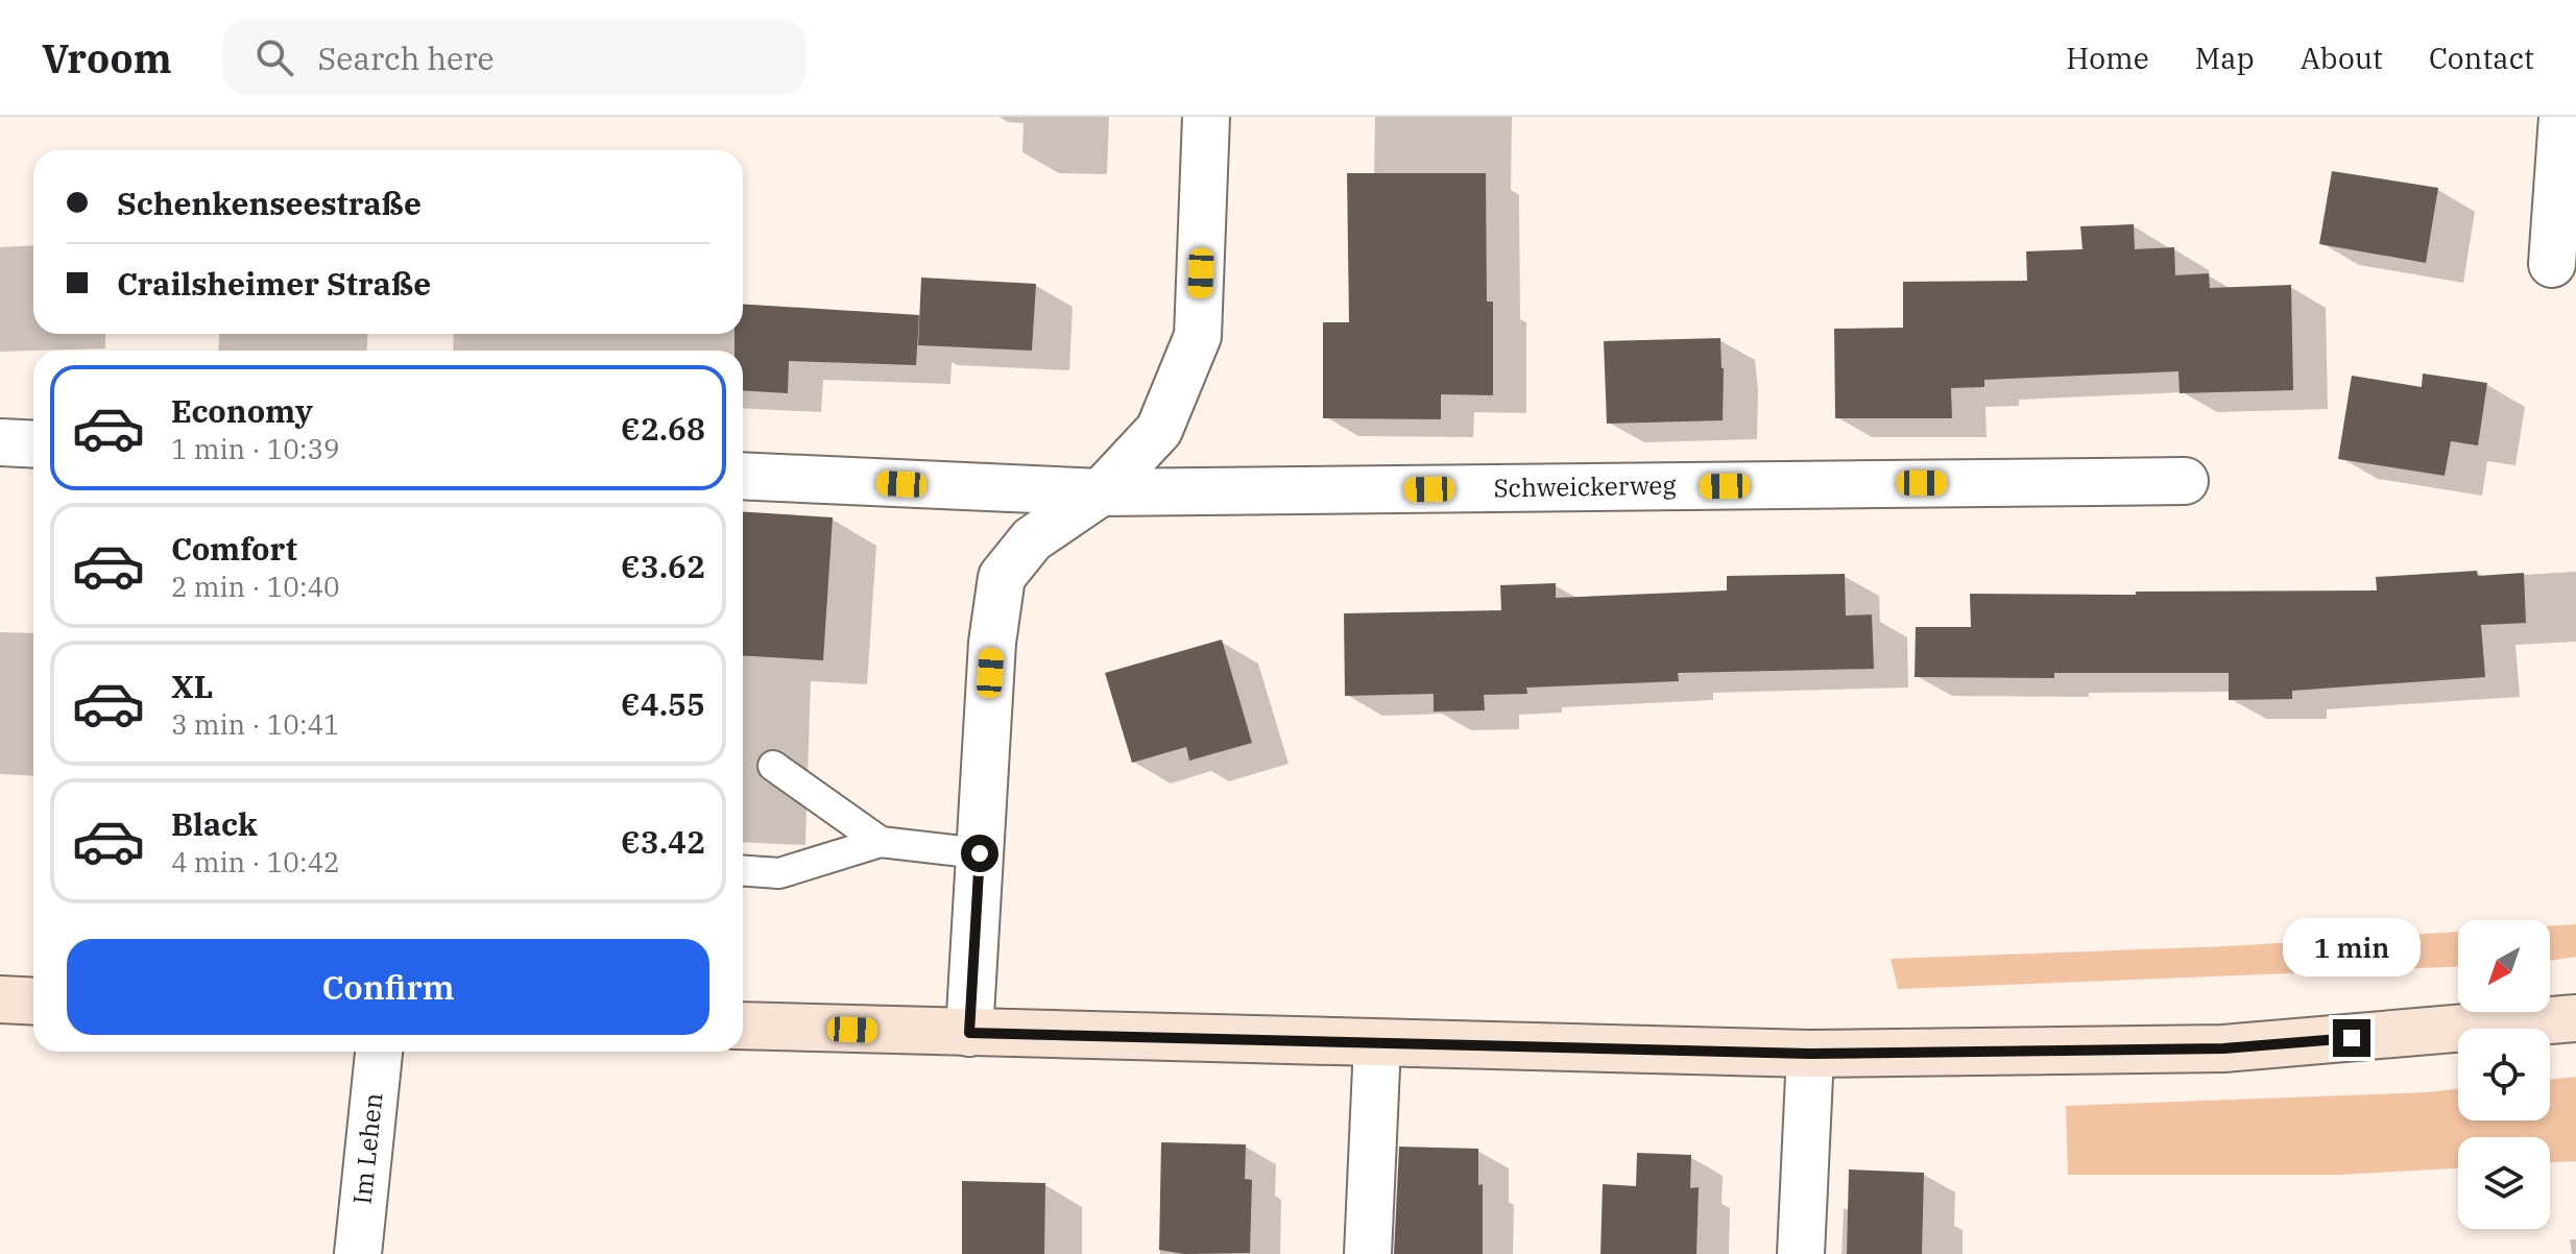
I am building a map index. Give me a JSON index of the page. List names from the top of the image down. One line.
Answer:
{"streets":{"street":["Schweickerweg","Im Lehen"]},"north":"bottom left","page":{"header":"Vroom","search":"Search here","nav":["Home","Map","About","Contact"],"banner":["Schenkenseestraße","Crailsheimer Straße"],"list":[{"name":"Economy","note":"1 min · 10:39","value":"€2.68"},{"name":"Comfort","note":"2 min · 10:40","value":"€3.62"},{"name":"XL","note":"3 min · 10:41","value":"€4.55"},{"name":"Black","note":"4 min · 10:42","value":"€3.42"}],"bubble":"1 min","buttons":"Confirm"}}
